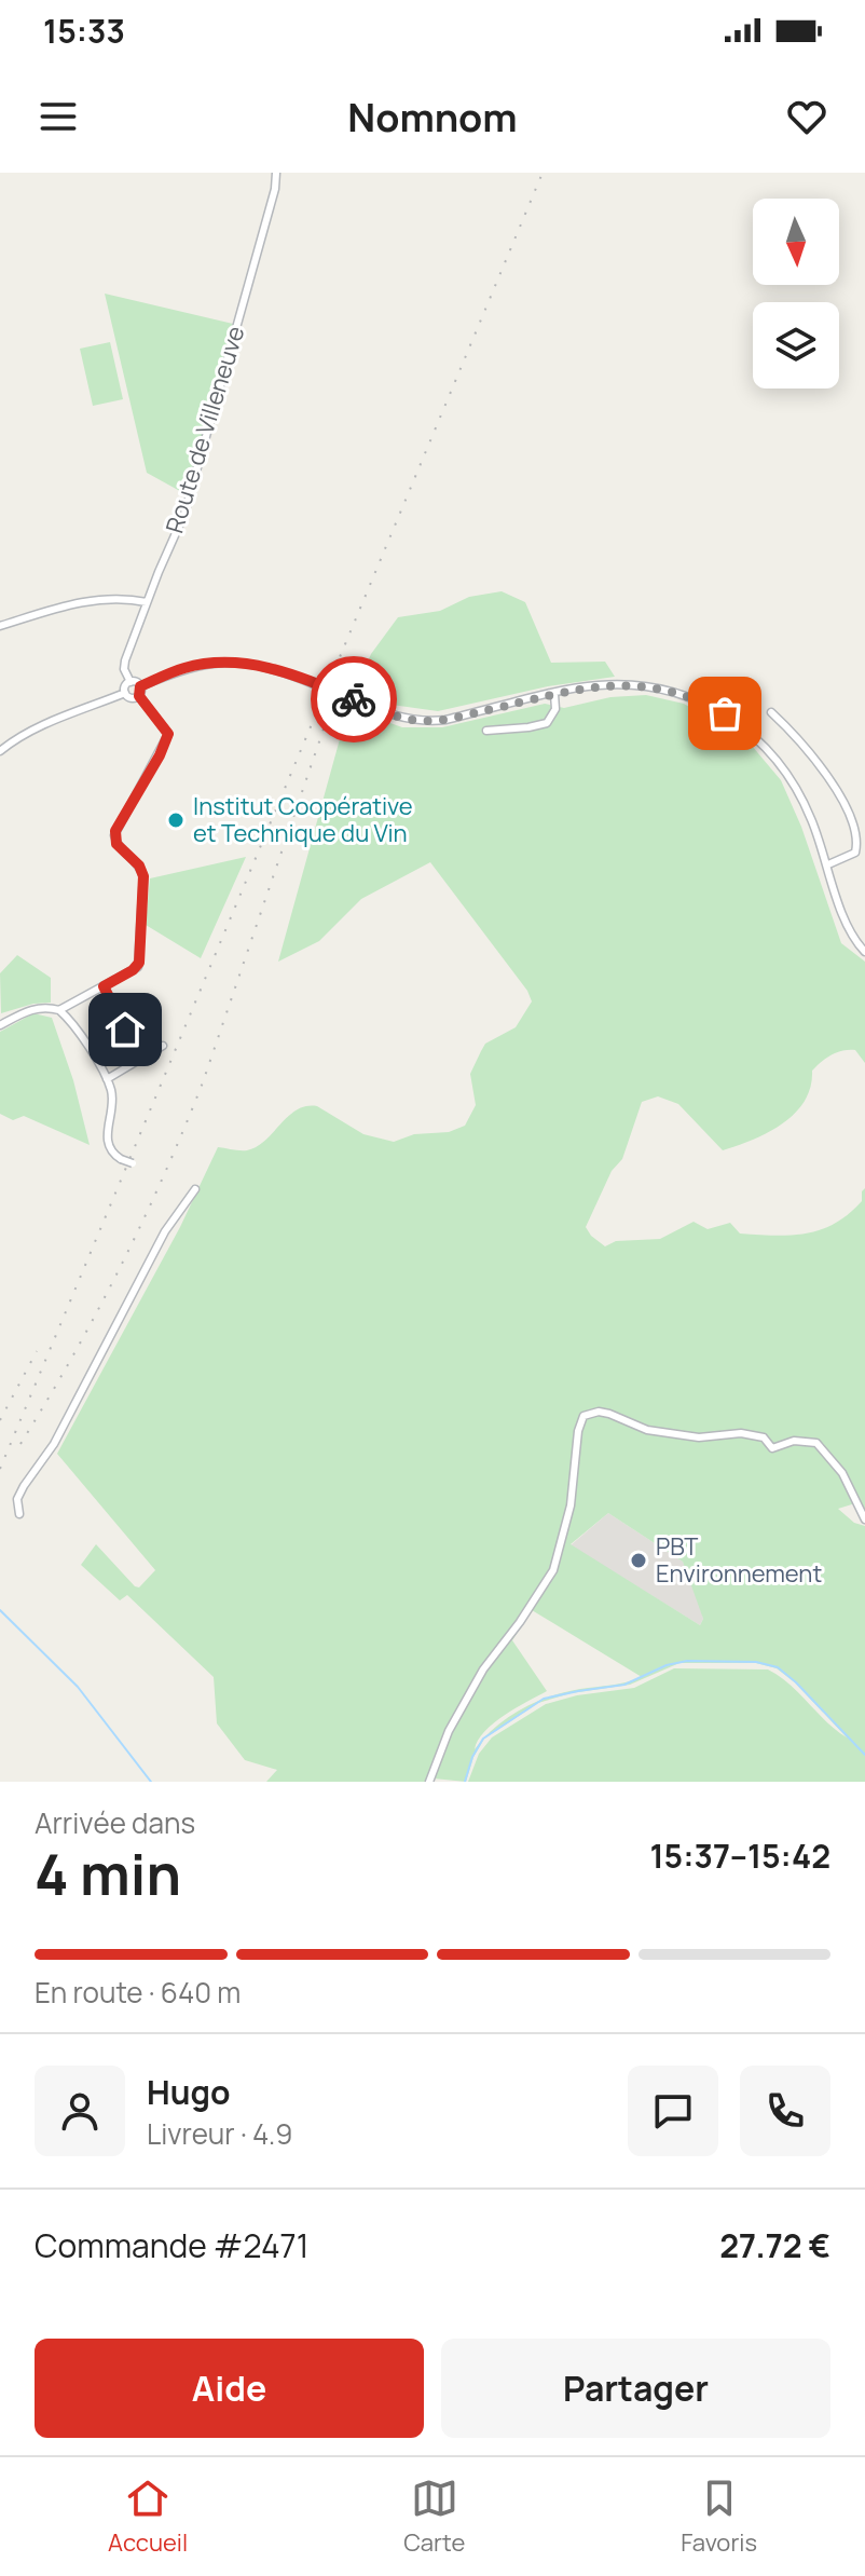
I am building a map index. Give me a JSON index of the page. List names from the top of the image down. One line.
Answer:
{"streets":{"street":["Route de Villeneuve"]},"places":["Institut Coopérative et Technique du Vin","PBT Environnement"],"north":"bottom","page":{"status":"15:33","header":"Nomnom","heading":["4 min","Arrivée dans","15:37–15:42"],"panel":["Hugo","Livreur · 4.9","Commande #2471","27.72 €"],"bar":"En route · 640 m","buttons":["Aide","Partager"],"tabs":["Accueil","Carte","Favoris"]}}
